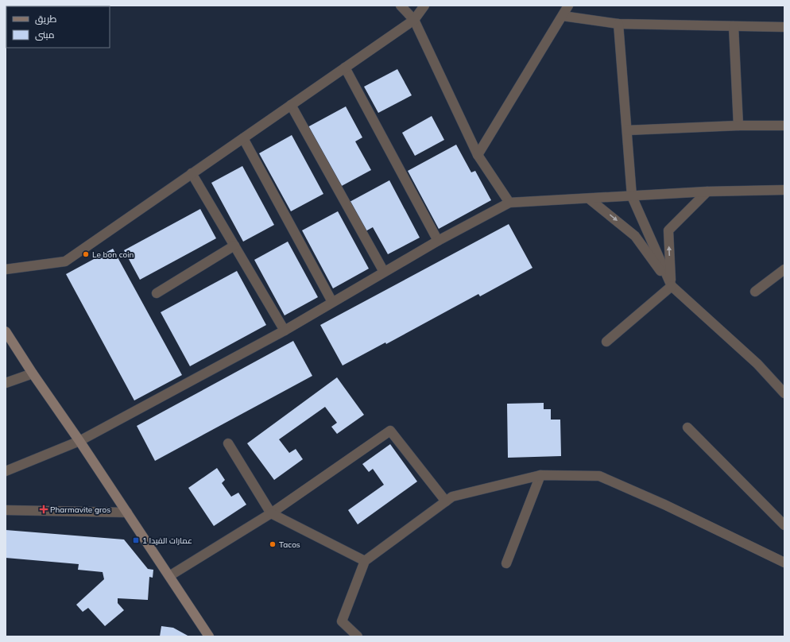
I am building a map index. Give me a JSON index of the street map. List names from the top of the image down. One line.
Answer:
{"places":{"other":["Le bon coin","Tacos"],"health":["Pharmavite gros"],"transit":["عمارات الفيدا 1"]},"legend":["طريق","مبنى"]}
